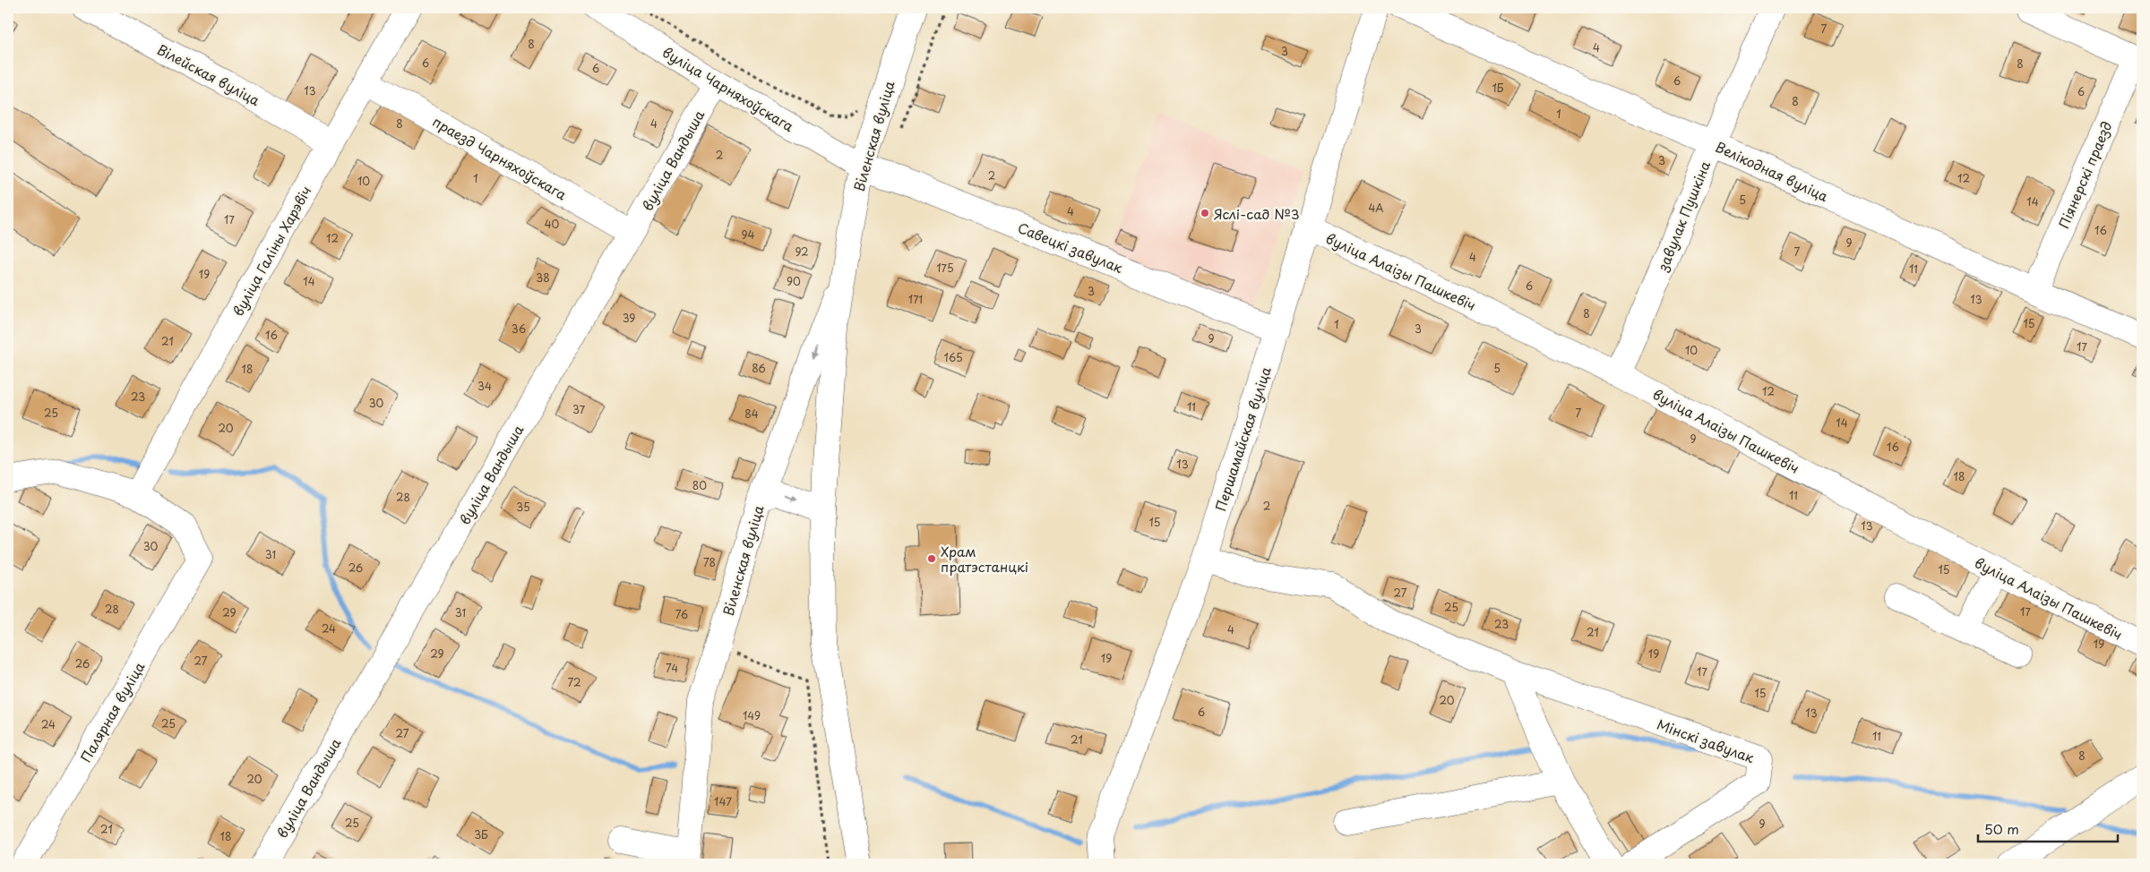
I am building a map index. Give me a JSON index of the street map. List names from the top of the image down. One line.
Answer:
{"streets":{"street":["Вілейская вуліца","вуліца Чарняхоўскага","Віленская вуліца","праезд Чарняхоўскага","вуліца Вандыша","Велікодная вуліца","Піянерскі праезд","завулак Пушкіна","Савецкі завулак","вуліца Галіны Харэвіч","вуліца Алаізы Пашкевіч","Першамайская вуліца","Палярная вуліца","Мінскі завулак"]},"crossings":[["Вілейская вуліца","вуліца Галіны Харэвіч"],["вуліца Чарняхоўскага","Віленская вуліца"],["вуліца Чарняхоўскага","вуліца Вандыша"],["вуліца Чарняхоўскага","Савецкі завулак"],["Віленская вуліца","Савецкі завулак"],["праезд Чарняхоўскага","вуліца Вандыша"],["праезд Чарняхоўскага","вуліца Галіны Харэвіч"],["Велікодная вуліца","Піянерскі праезд"],["Велікодная вуліца","завулак Пушкіна"],["завулак Пушкіна","вуліца Алаізы Пашкевіч"],["Савецкі завулак","Першамайская вуліца"],["вуліца Галіны Харэвіч","Палярная вуліца"],["вуліца Алаізы Пашкевіч","Першамайская вуліца"],["Першамайская вуліца","Мінскі завулак"]],"places":["Яслі-сад №3","Храм пратэстанцкі"],"house_numbers":["7","8","4","3","6","8","6","6","1Б","13","6","8","1","8","4","2","3","2","1","12","10","5","14","4А","4","17","40","16","94","12","9","92","7","4","175","11","19","38","14","90","6","3","171","13","8","39","15","1","36","3","16","9","21","17","10","165","86","5","18","34","12","23","30","11","37","25","7","84","14","20","9","16","13","18","80","11","28","2","35","15","13","30","31","78","26","15","27","25","28","17","29","31","76","23","24","4","21","19","29","19","19","27","26","74","17","72","15","20","6","13","149","25","24","27","11","21","8","20","147","25","9","21","3Б","18"],"scale_bar":"50 m"}
